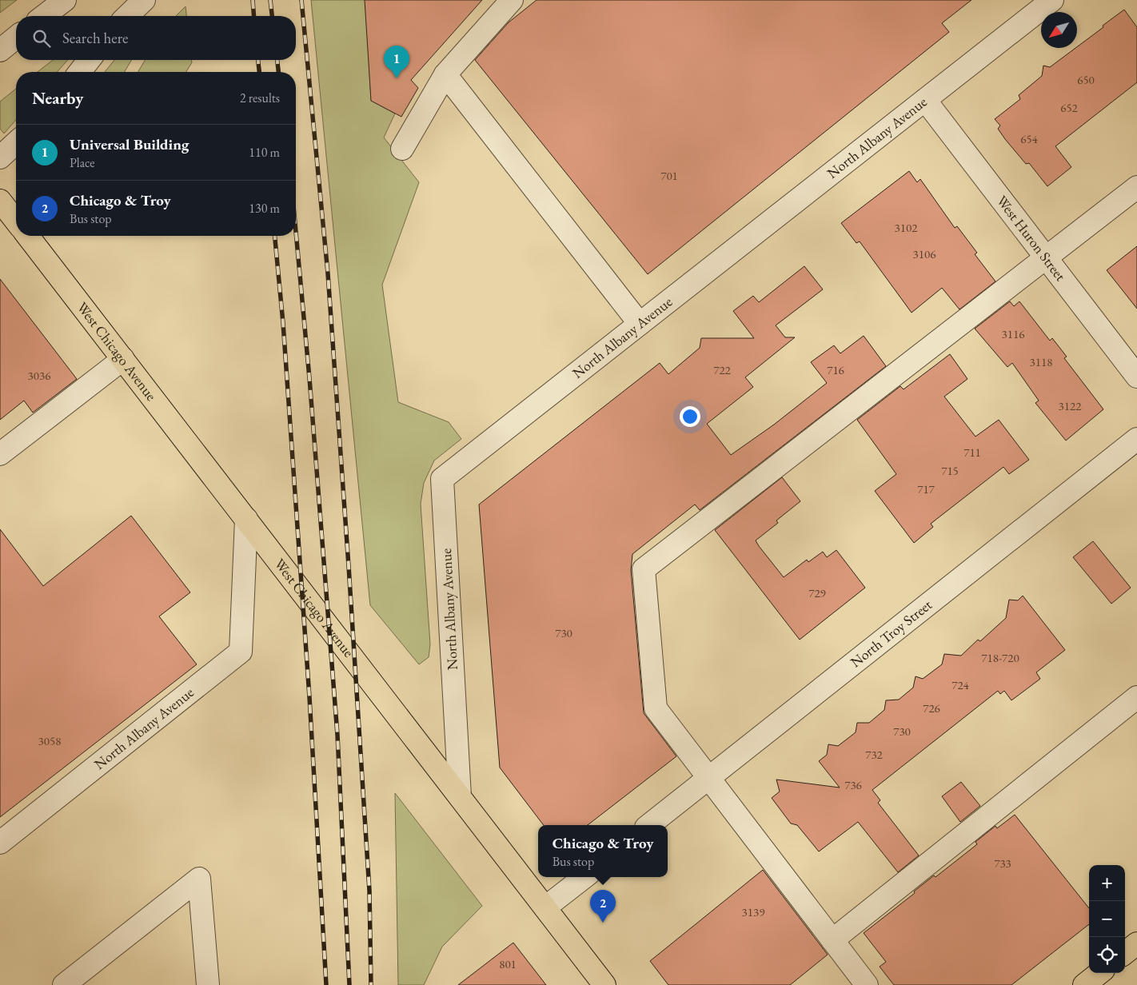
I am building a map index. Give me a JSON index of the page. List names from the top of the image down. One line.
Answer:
{"streets":{"main road":["West Chicago Avenue"],"street":["North Albany Avenue","West Huron Street","North Troy Street"]},"crossings":[["North Albany Avenue","West Huron Street"],["North Albany Avenue","West Chicago Avenue"]],"house_numbers":["650","652","654","701","3102","3106","3116","3118","722","716","3036","3122","711","715","717","729","730","718-720","724","726","730","3058","732","736","733","3139","801"],"north":"bottom left","page":{"search":"Search here","pins":["1","2"],"heading":["Nearby","2 results"],"list":[{"mark":"1","name":"Universal Building","note":"Place","value":"110 m"},{"mark":"2","name":"Chicago & Troy","note":"Bus stop","value":"130 m"}],"popup":["Chicago & Troy","Bus stop"],"map_buttons":["+","−"]}}
